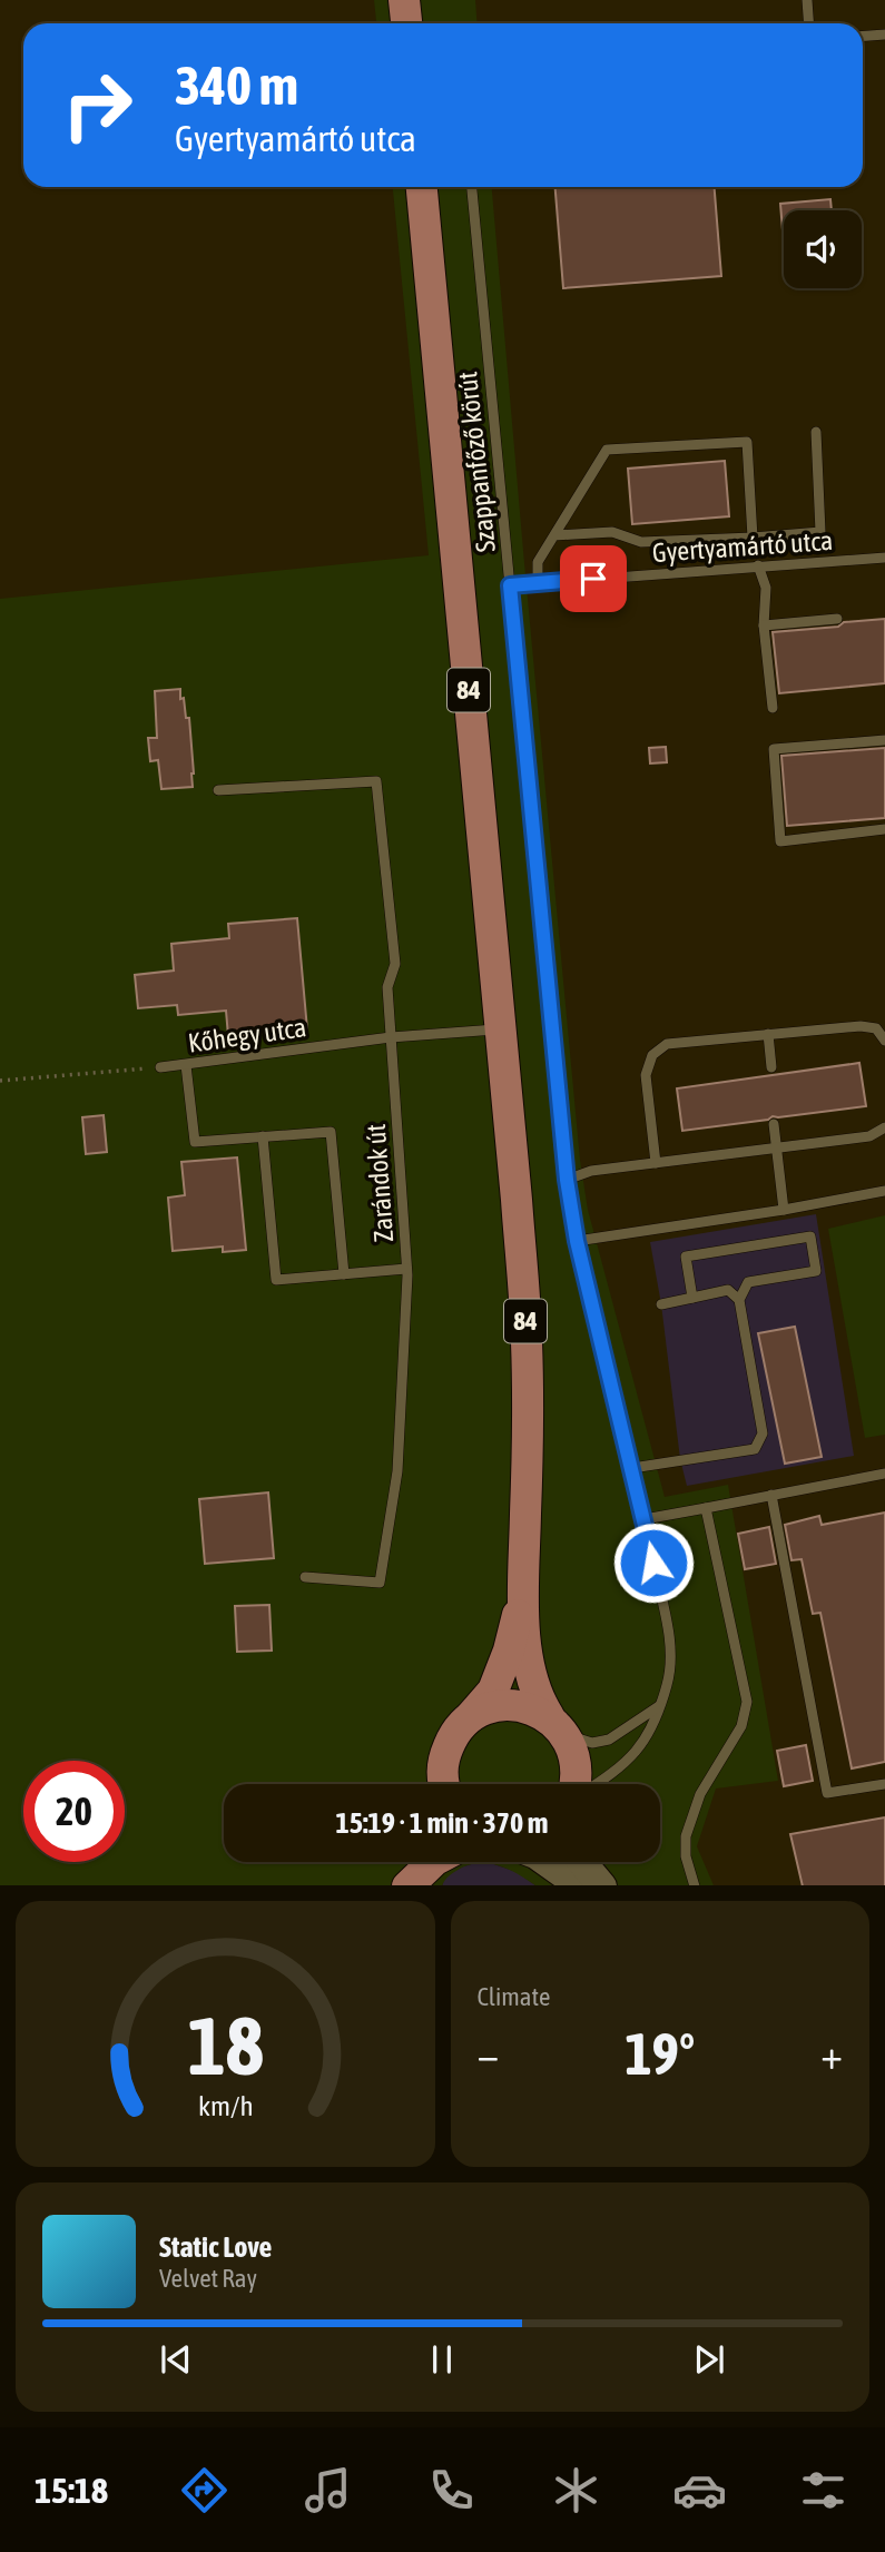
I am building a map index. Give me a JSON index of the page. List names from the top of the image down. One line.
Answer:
{"streets":{"main road":["84"],"lane":["Szappanfőző körút","Gyertyamártó utca","Kőhegy utca","Zarándok út"]},"crossings":[["Szappanfőző körút","Gyertyamártó utca"],["84","Kőhegy utca"],["Kőhegy utca","Zarándok út"]],"page":{"turn":["340 m","Gyertyamártó utca"],"limit":"20","trip":"15:19 · 1 min · 370 m","tile":"Climate","heat":["−","19°","+"],"song":["Static Love","Velvet Ray"],"tabs":"15:18","gauge":["18","km/h"]}}
